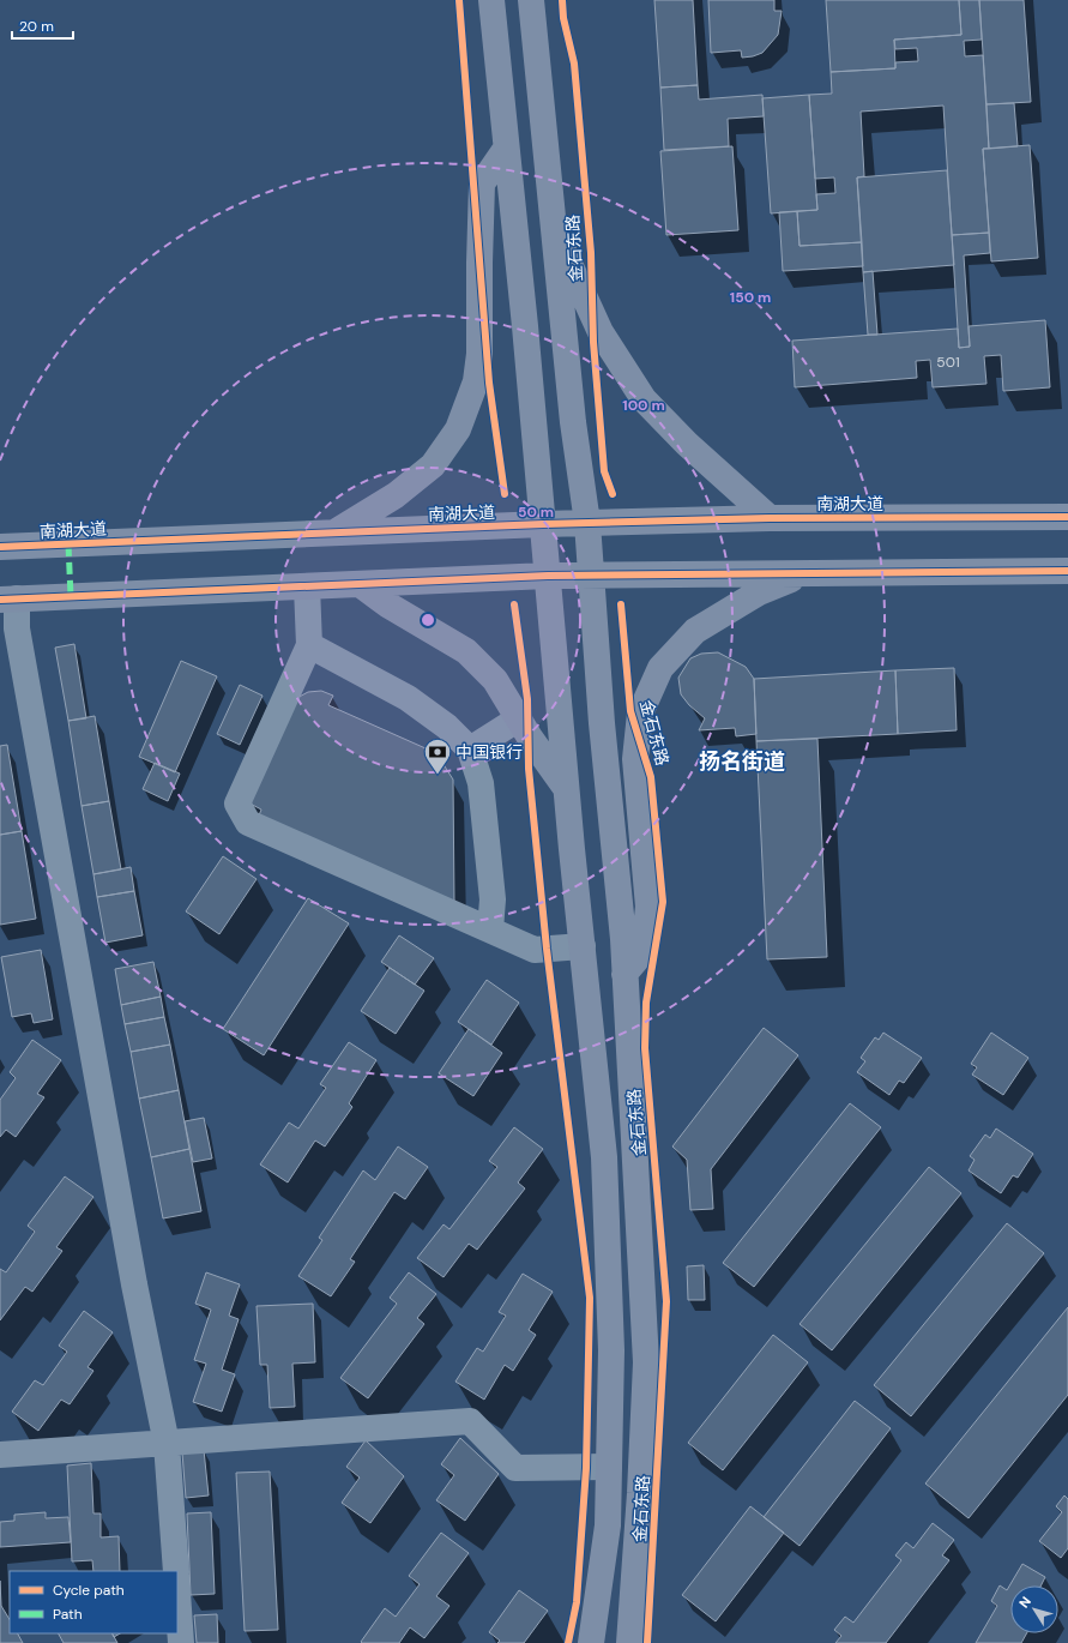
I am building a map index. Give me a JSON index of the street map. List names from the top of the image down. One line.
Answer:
{"streets":{"main road":["金石东路","南湖大道"]},"crossings":[["金石东路","南湖大道"]],"districts":["扬名街道"],"places":{"bank":["中国银行"]},"house_numbers":["501"],"legend":["Cycle path","Path"],"scale_bar":"20 m","north":"top left","rings":["150 m","100 m","50 m"]}
